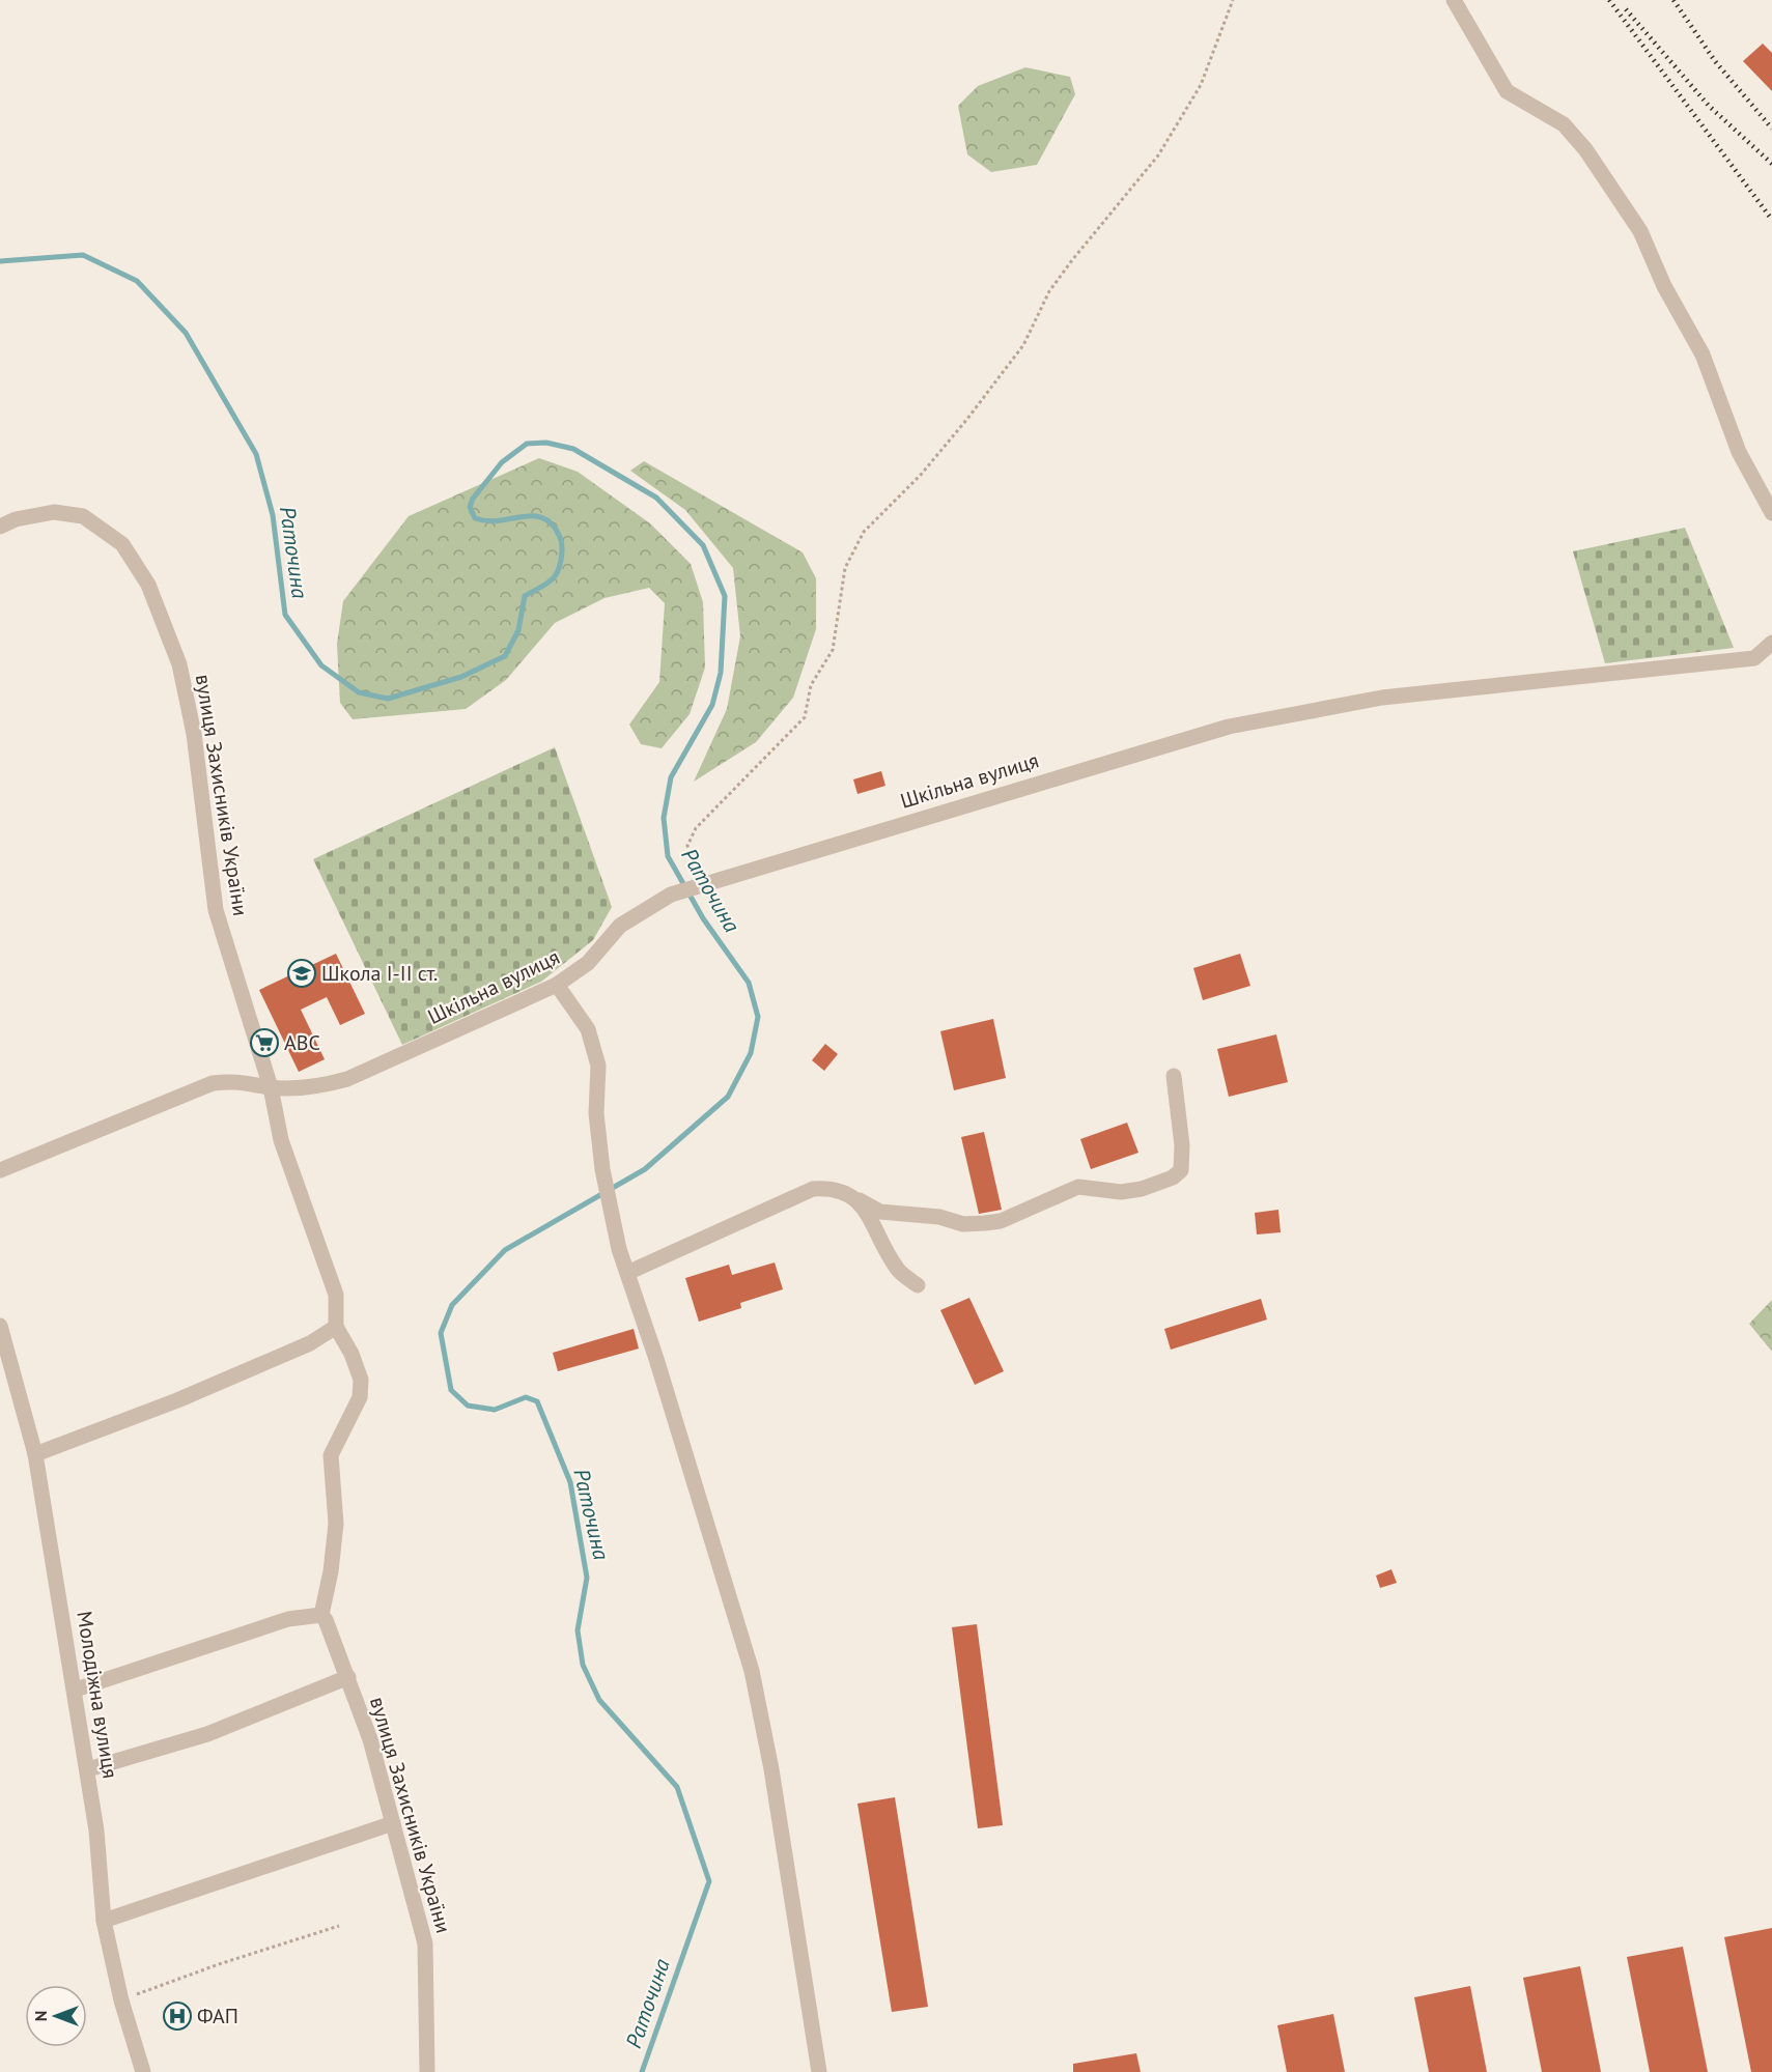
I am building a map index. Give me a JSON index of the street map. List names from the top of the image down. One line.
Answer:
{"streets":{"street":["Шкільна вулиця","вулиця Захисників України","Молодіжна вулиця"]},"crossings":[["Шкільна вулиця","вулиця Захисників України"]],"water":["Раточина"],"places":{"school or university":["Школа І-ІІ ст."],"supermarket":["ABC"],"hospital":["ФАП"]},"north":"left"}
